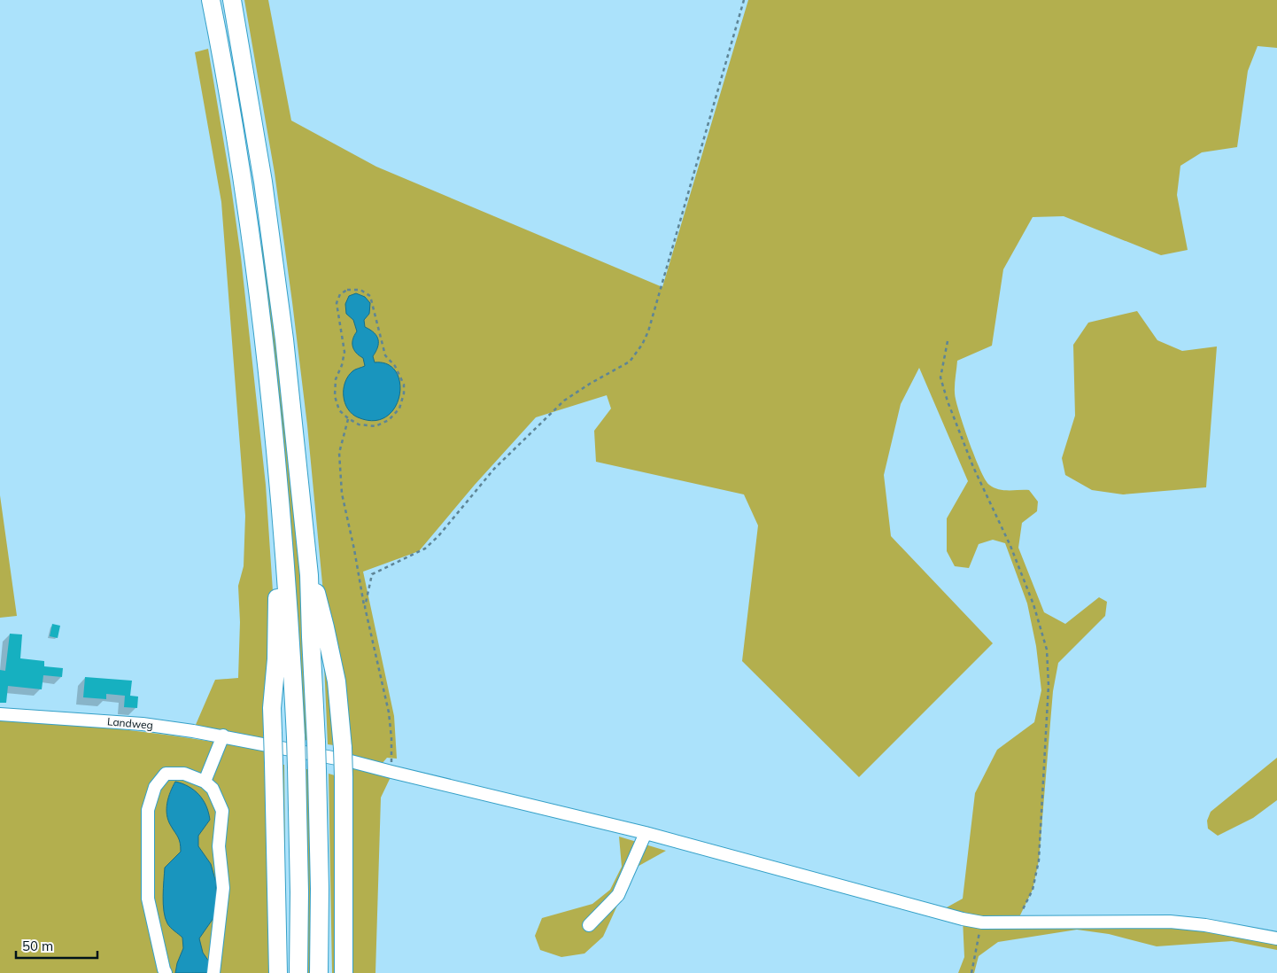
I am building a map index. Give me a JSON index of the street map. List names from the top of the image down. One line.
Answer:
{"streets":{"street":["Landweg"]},"scale_bar":"50 m"}
